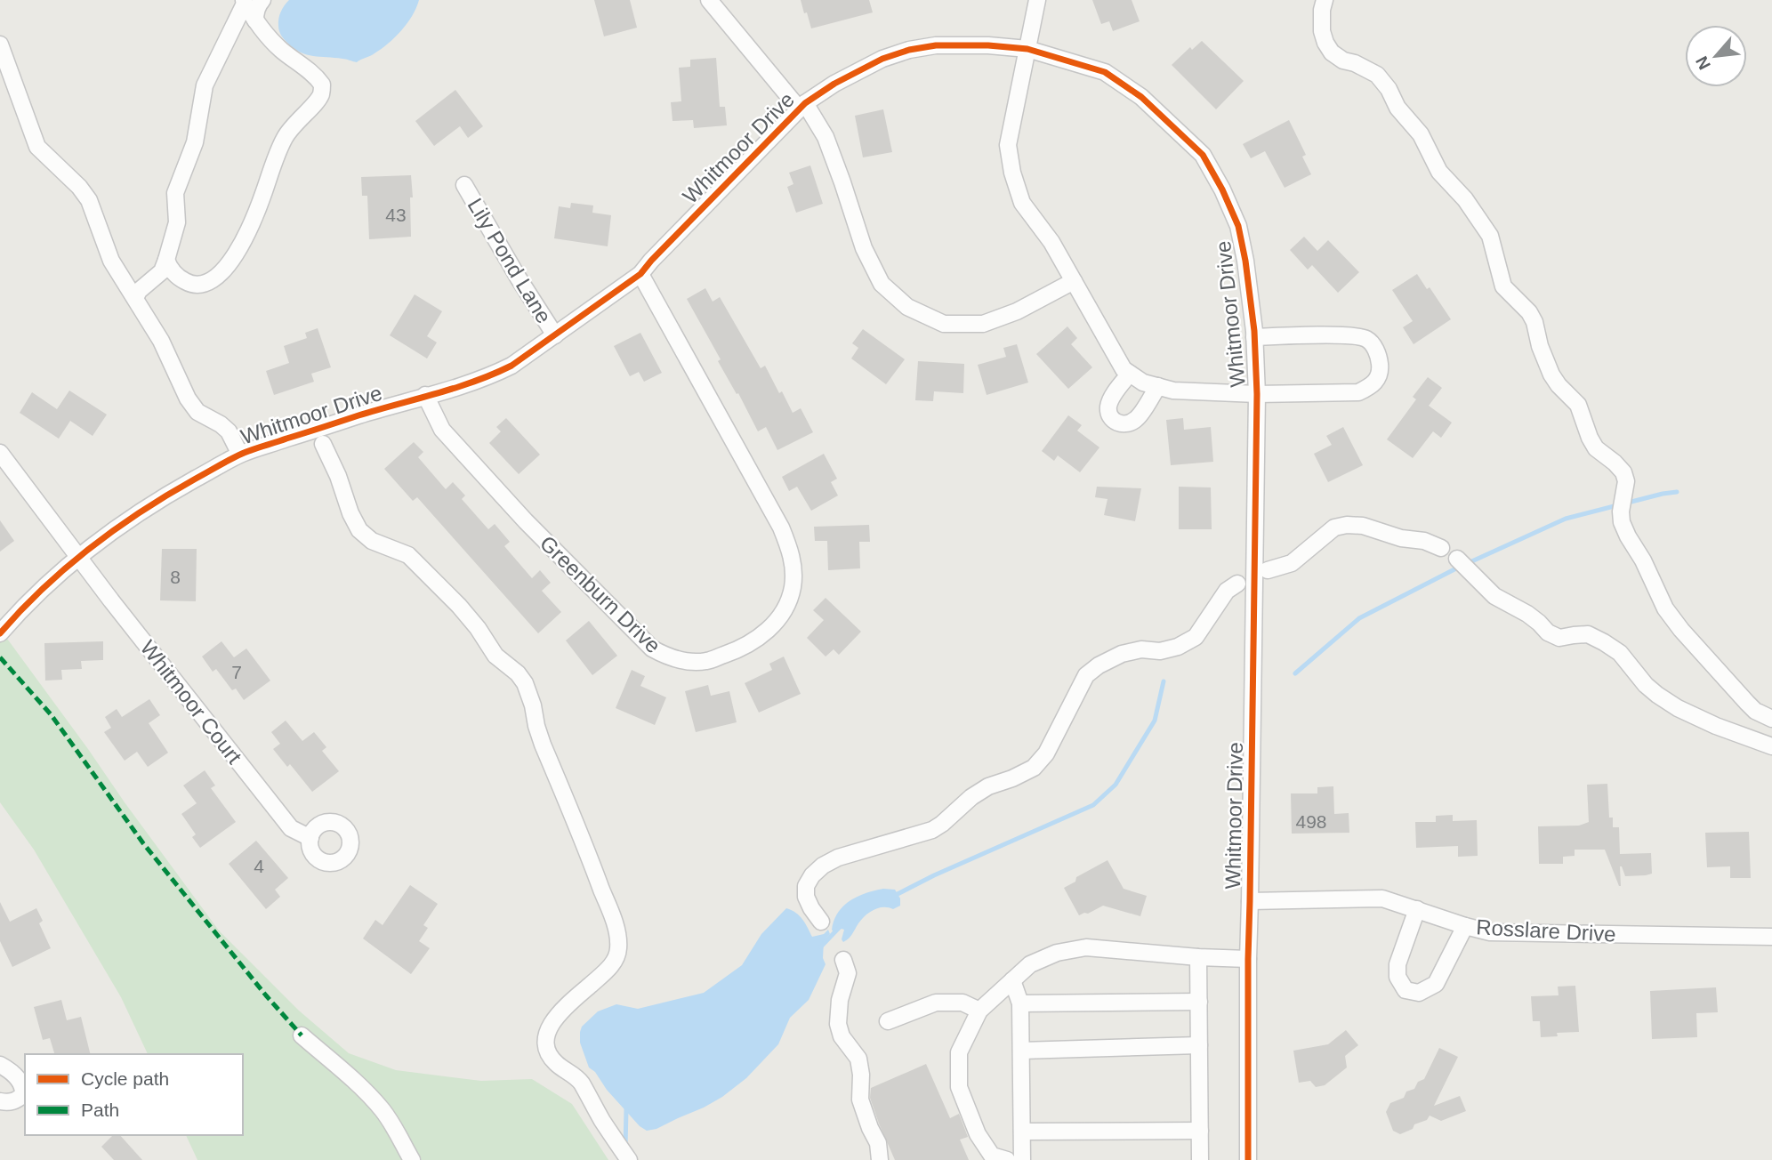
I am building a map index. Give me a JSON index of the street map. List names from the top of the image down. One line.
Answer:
{"streets":{"street":["Whitmoor Drive","Lily Pond Lane","Greenburn Drive","Whitmoor Court","Rosslare Drive"]},"crossings":[["Whitmoor Drive","Lily Pond Lane"],["Whitmoor Drive","Greenburn Drive"],["Whitmoor Drive","Whitmoor Court"],["Whitmoor Drive","Rosslare Drive"]],"house_numbers":["43","8","7","498","4"],"legend":["Cycle path","Path"],"north":"bottom left"}
